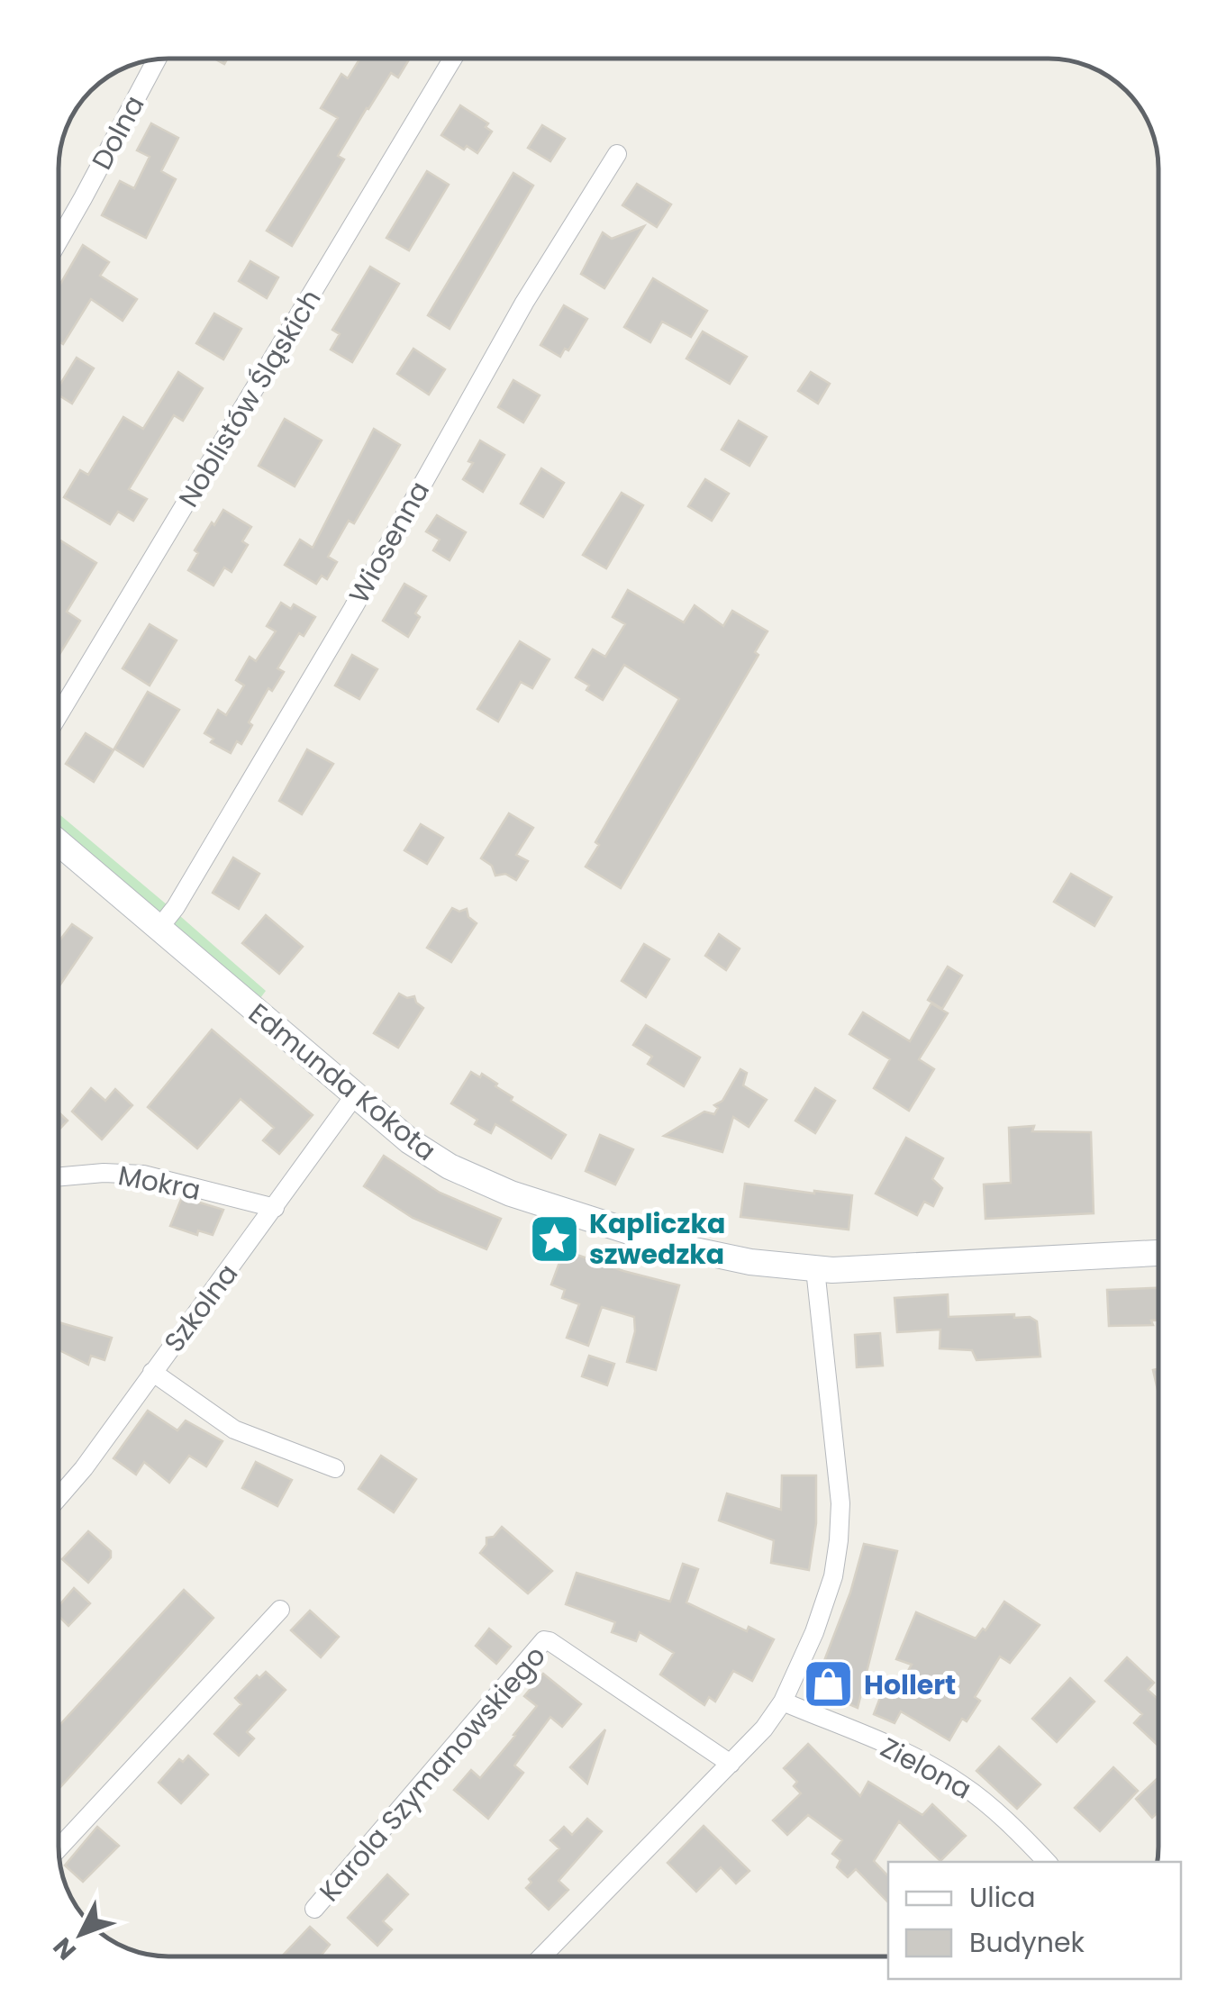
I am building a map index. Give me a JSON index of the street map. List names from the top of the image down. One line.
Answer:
{"streets":{"street":["Dolna","Noblistów Śląskich","Wiosenna","Edmunda Kokota","Mokra","Szkolna","Zielona","Karola Szymanowskiego"]},"crossings":[["Wiosenna","Edmunda Kokota"],["Edmunda Kokota","Szkolna"],["Mokra","Szkolna"]],"places":{"place":["Kapliczka szwedzka"],"shop":["Hollert"]},"legend":["Ulica","Budynek"],"north":"bottom left"}
